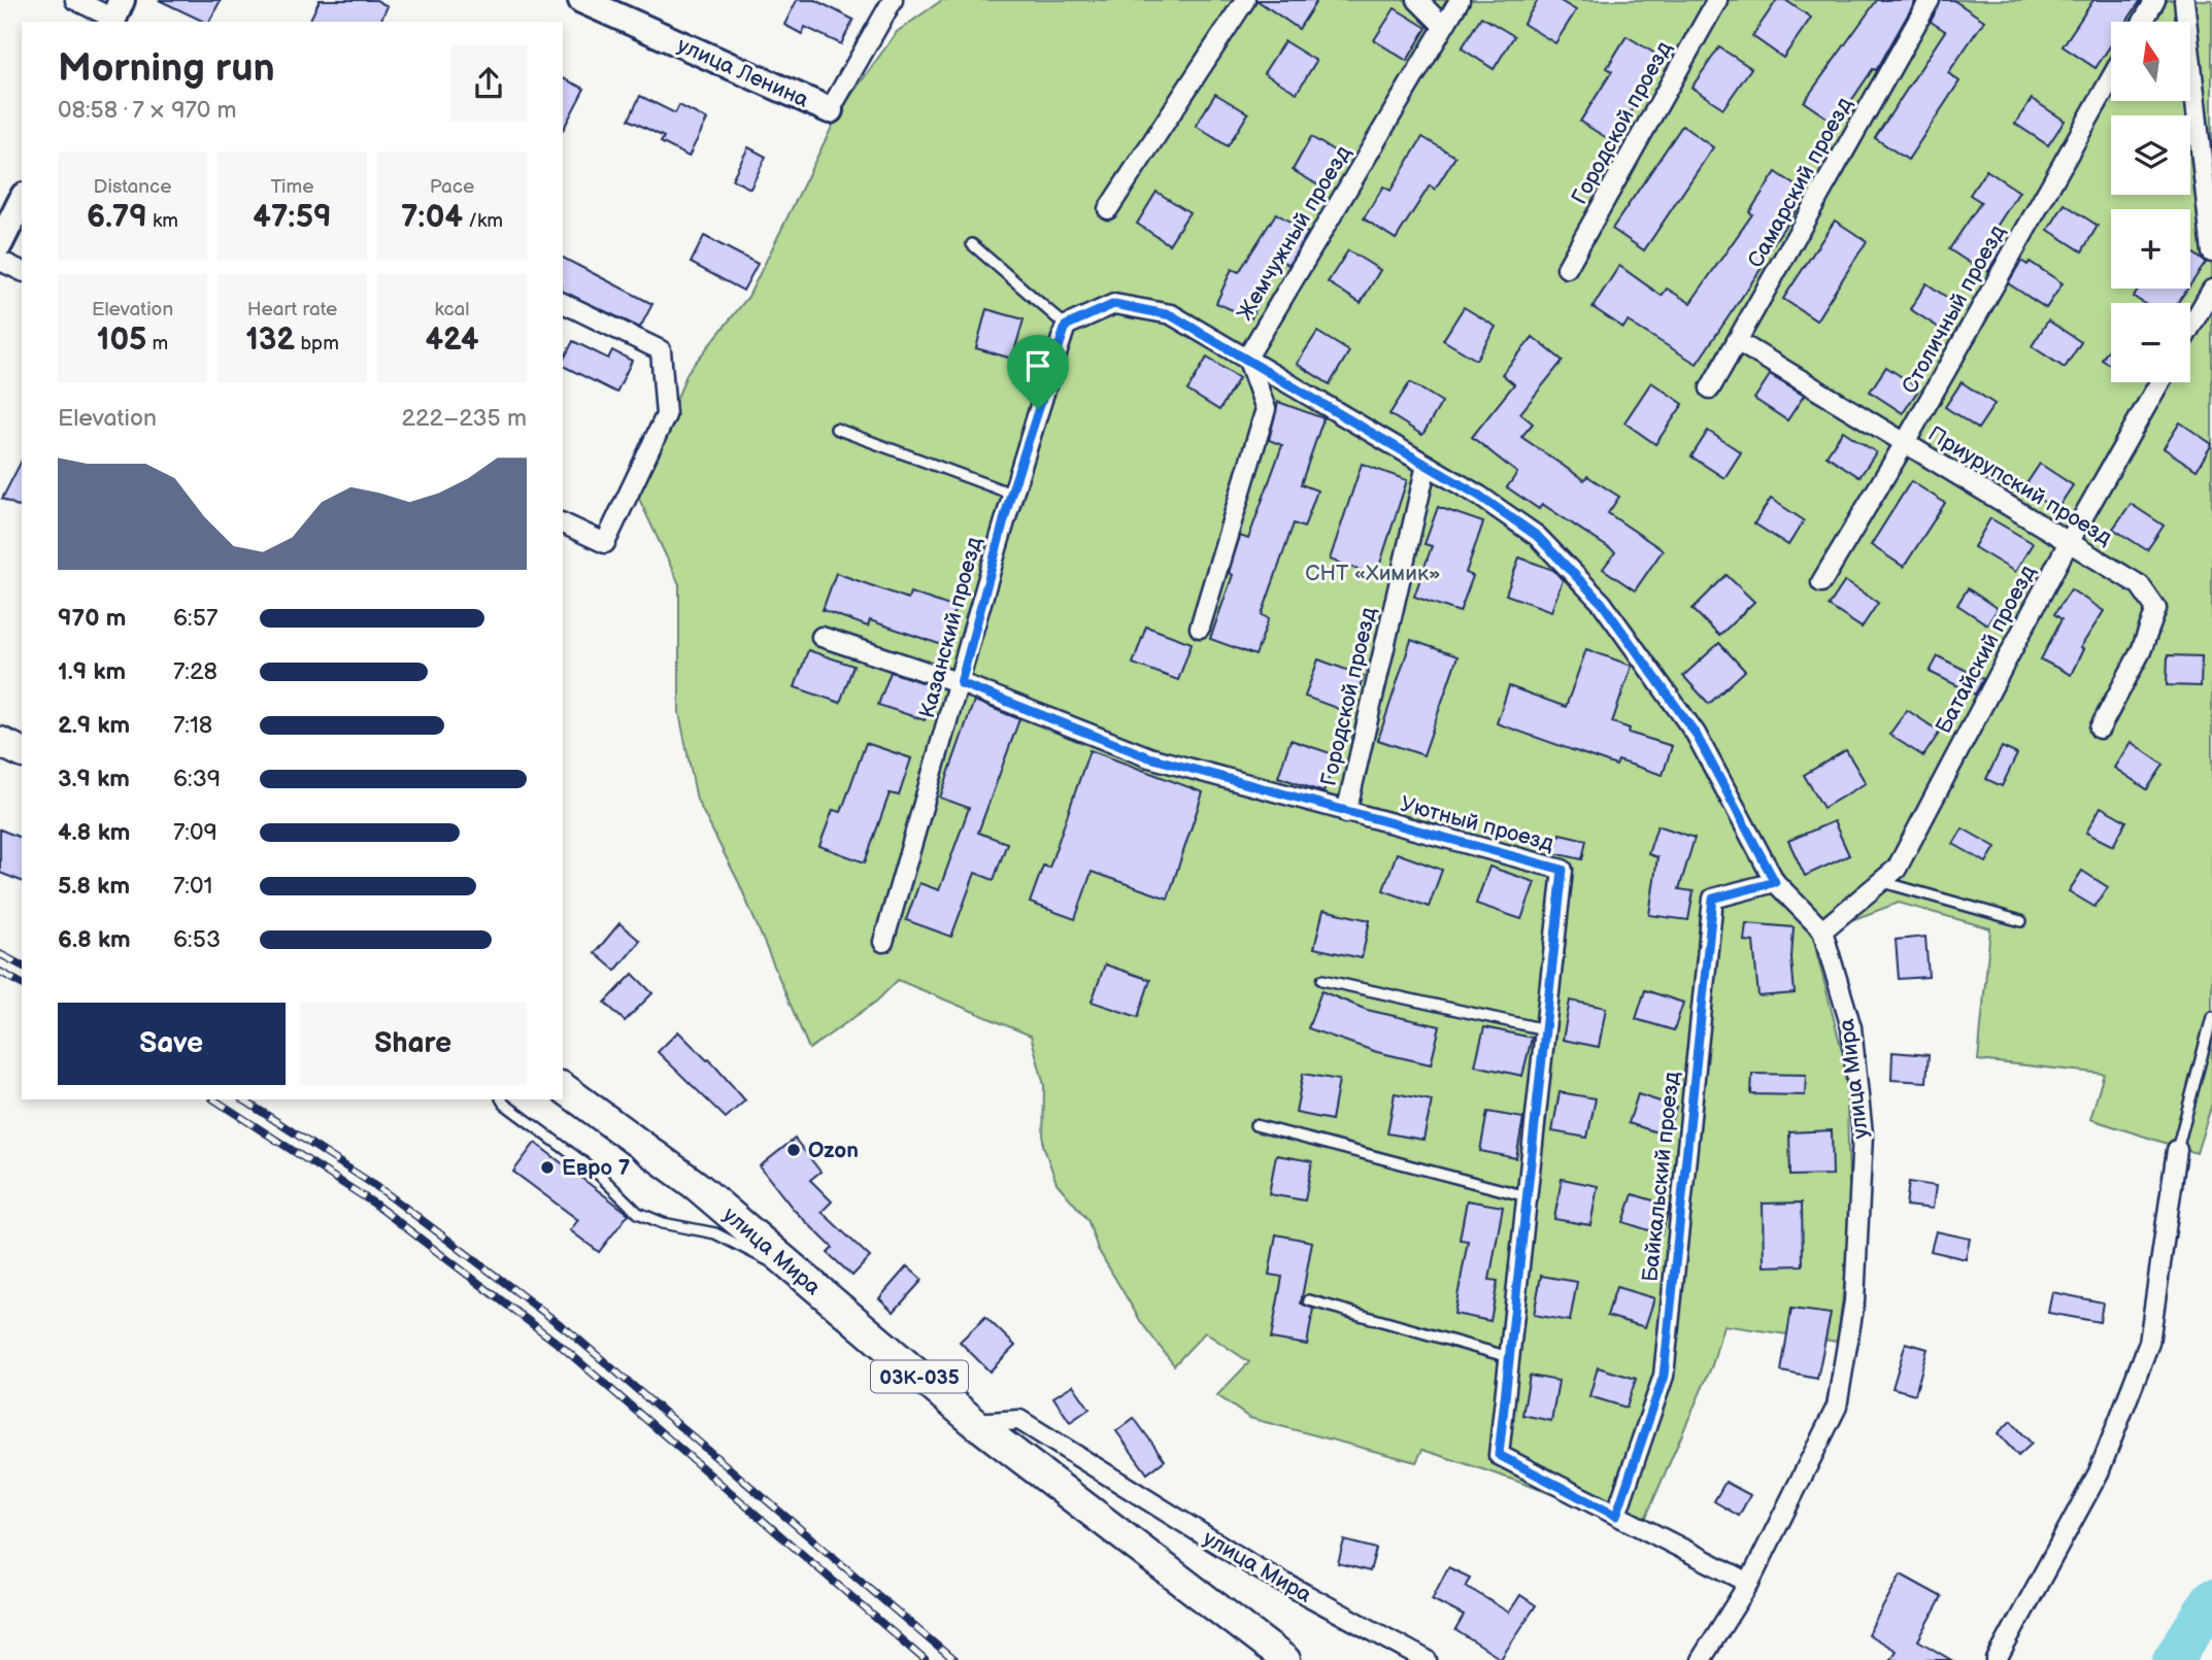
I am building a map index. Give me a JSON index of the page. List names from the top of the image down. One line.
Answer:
{"streets":{"main road":["улица Мира","03К-035"],"street":["улица Ленина","Городской проезд","Самарский проезд","Жемчужный проезд","Столичный проезд","Приурупский проезд","Казанский проезд","Батайский проезд","Уютный проезд","Байкальский проезд"]},"crossings":[["Городской проезд","Уютный проезд"],["Городской проезд","улица Мира"],["Самарский проезд","Приурупский проезд"],["Жемчужный проезд","улица Мира"],["Столичный проезд","Приурупский проезд"],["Приурупский проезд","Батайский проезд"],["Казанский проезд","Уютный проезд"],["Казанский проезд","улица Мира"],["Батайский проезд","улица Мира"],["Уютный проезд","Байкальский проезд"],["улица Мира","Байкальский проезд"]],"parks":["СНТ «Химик»"],"places":["Ozon","Евро 7"],"north":"top","page":{"map_buttons":["+","−"],"heading":["Morning run","08:58 · 7 × 970 m"],"stats":[["Distance","6.79 km"],["Time","47:59"],["Pace","7:04 /km"],["Elevation","105 m"],["Heart rate","132 bpm"],["kcal","424"]],"chart":["Elevation","222–235 m"],"list":[{"name":"970 m","note":"6:57"},{"name":"1.9 km","note":"7:28"},{"name":"2.9 km","note":"7:18"},{"name":"3.9 km","note":"6:39"},{"name":"4.8 km","note":"7:09"},{"name":"5.8 km","note":"7:01"},{"name":"6.8 km","note":"6:53"}],"buttons":["Save","Share"]}}
